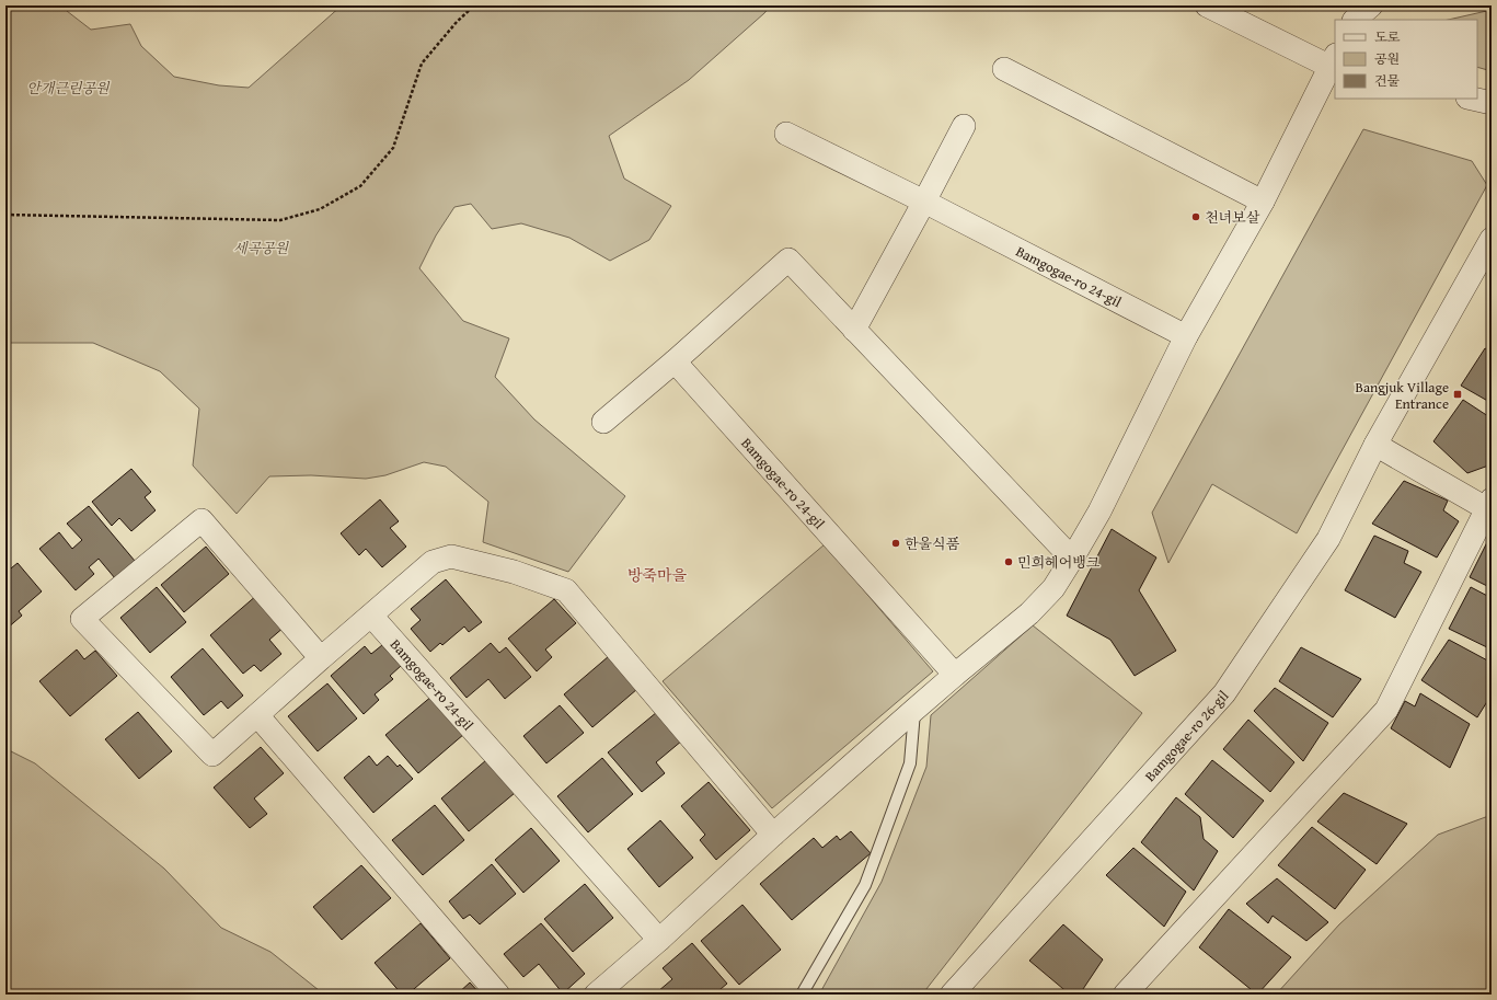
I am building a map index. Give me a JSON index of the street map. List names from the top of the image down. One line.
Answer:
{"streets":{"street":["Bamgogae-ro 24-gil","Bamgogae-ro 26-gil"]},"districts":["방죽마을"],"parks":["안개근린공원","세곡공원"],"places":{"other":["천녀보살","한울식품","민희헤어뱅크"],"transit":["Bangjuk Village Entrance"]},"legend":["도로","공원","건물"]}
